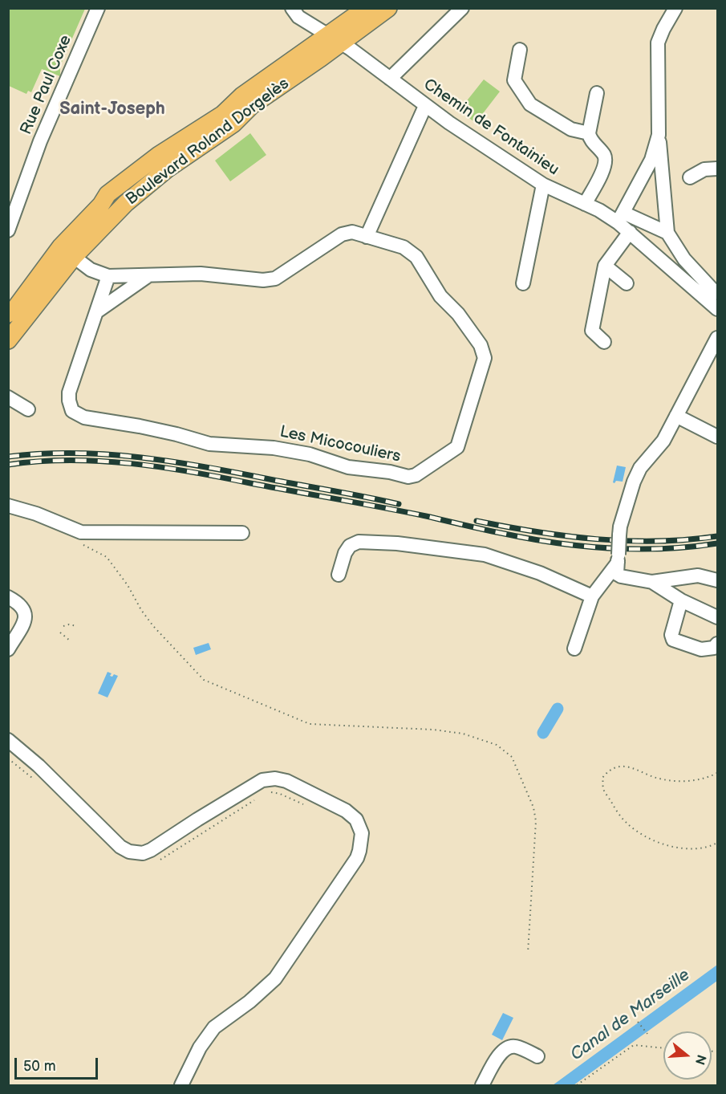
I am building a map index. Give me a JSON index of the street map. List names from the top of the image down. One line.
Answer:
{"streets":{"main road":["Boulevard Roland Dorgelès"],"street":["Rue Paul Coxe","Chemin de Fontainieu","Les Micocouliers"]},"crossings":[["Chemin de Fontainieu","Boulevard Roland Dorgelès"],["Boulevard Roland Dorgelès","Les Micocouliers"]],"districts":["Saint-Joseph"],"water":["Canal de Marseille"],"scale_bar":"50 m","north":"right"}
